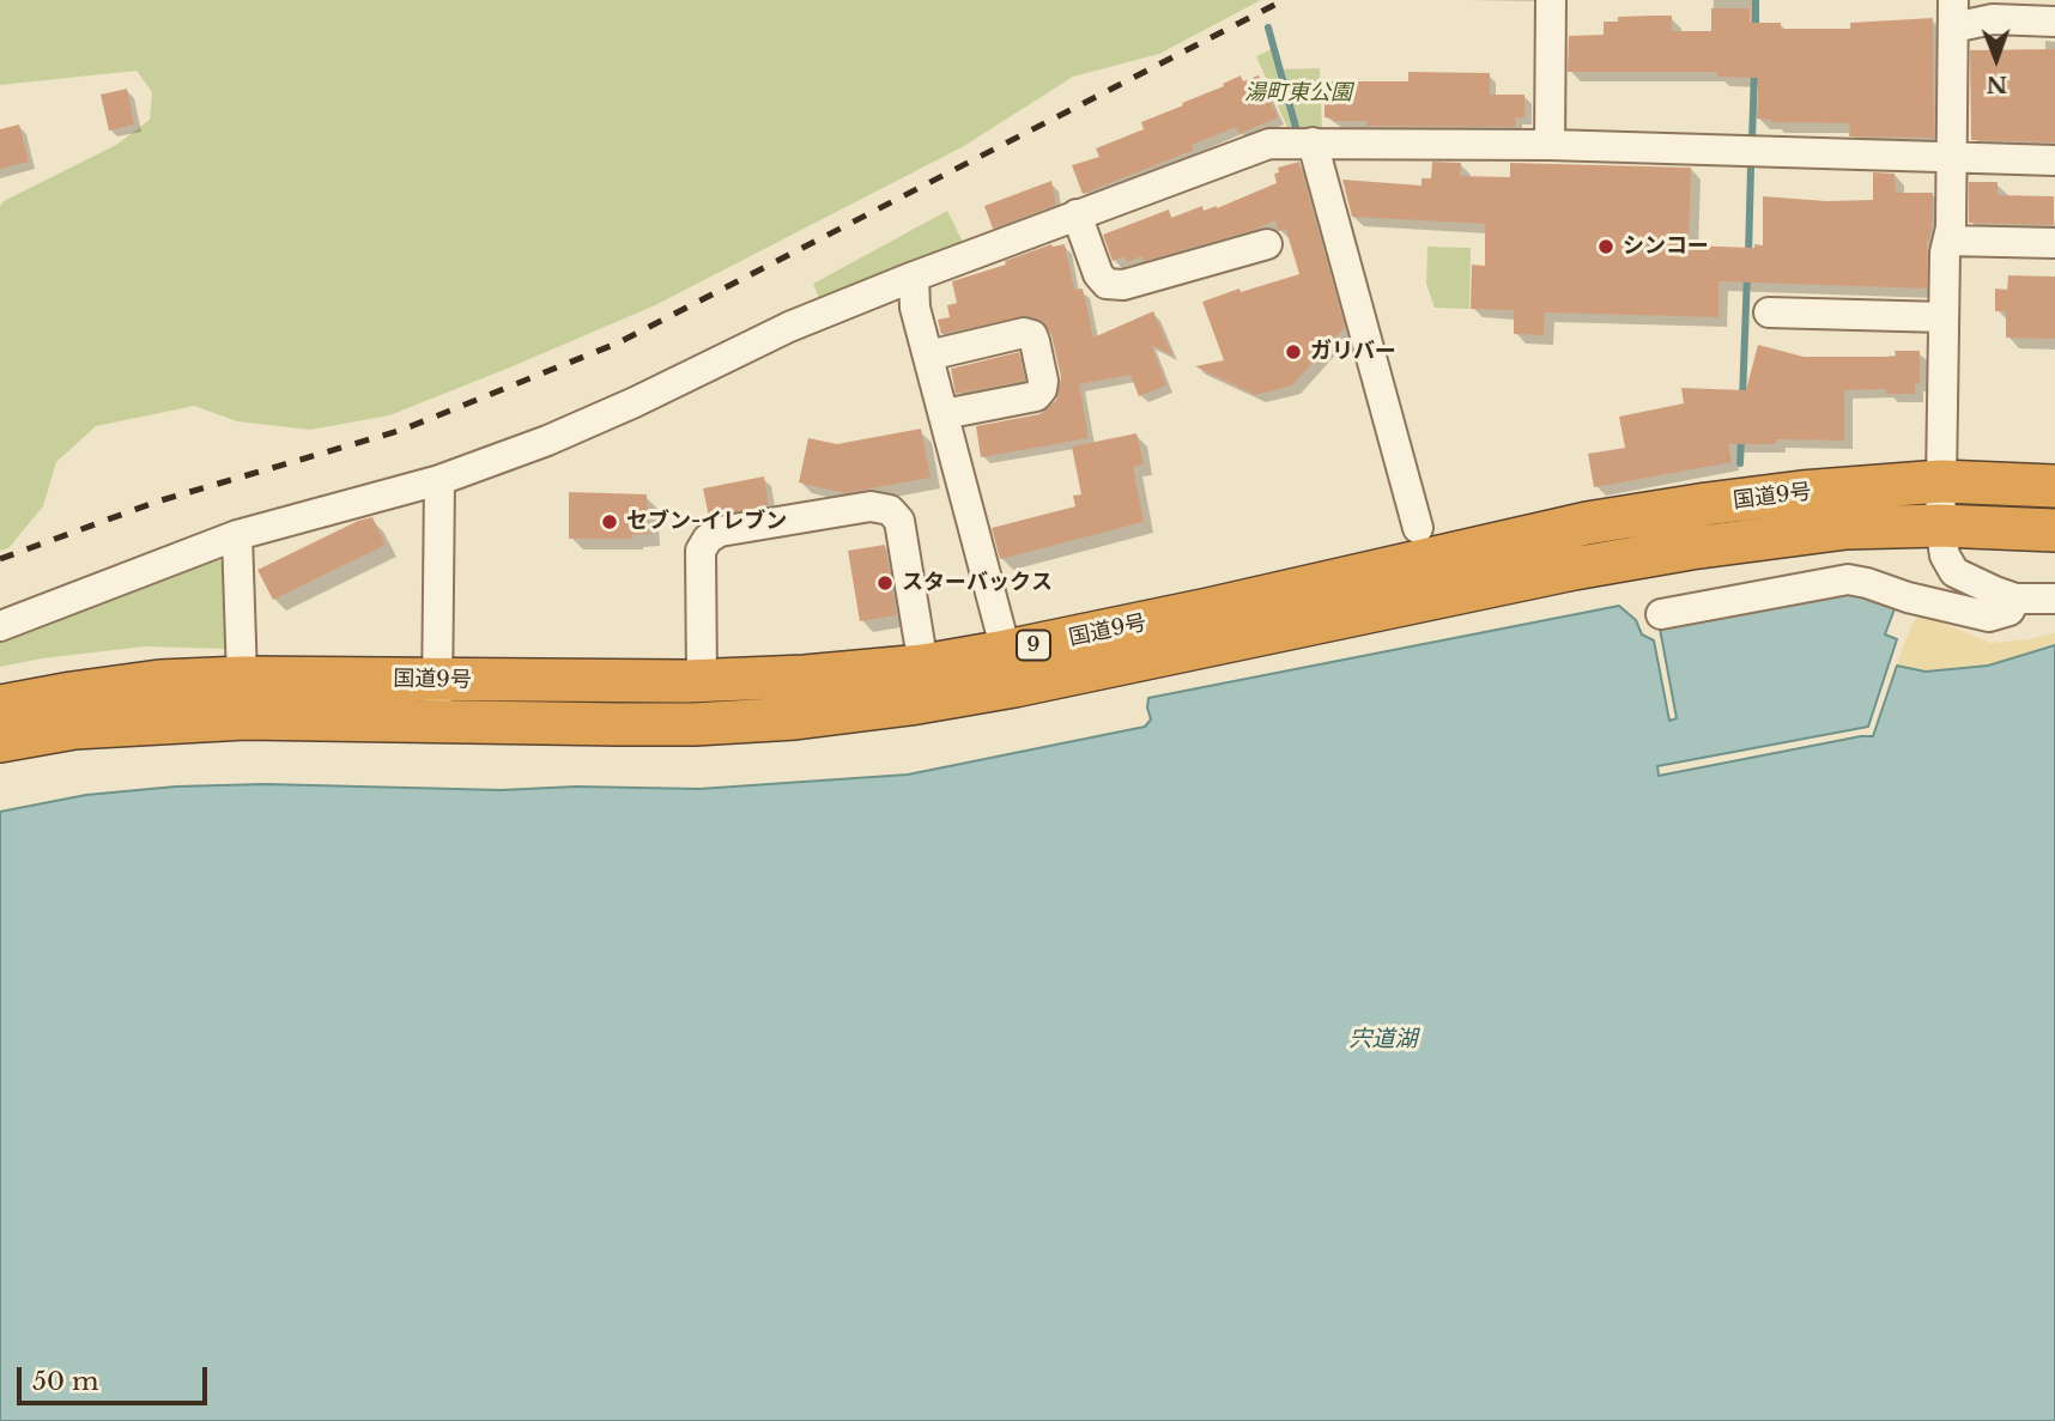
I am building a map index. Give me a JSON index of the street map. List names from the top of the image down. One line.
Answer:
{"streets":{"highway":["国道9号","9"]},"water":["宍道湖"],"parks":["湯町東公園"],"places":["シンコー","ガリバー","セブン-イレブン","スターバックス"],"scale_bar":"50 m","north":"bottom"}
